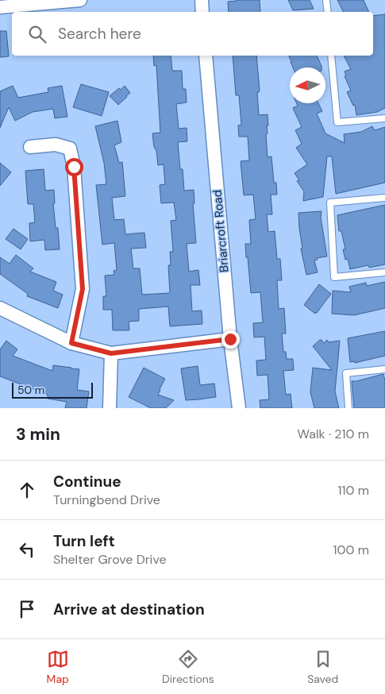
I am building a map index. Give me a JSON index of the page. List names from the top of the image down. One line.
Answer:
{"streets":{"street":["Briarcroft Road"]},"scale_bar":"50 m","north":"left","page":{"search":"Search here","scale":"50 m","heading":["3 min","Walk · 210 m"],"list":[["Continue","Turningbend Drive","110 m"],["Turn left","Shelter Grove Drive","100 m"],"Arrive at destination"],"nav":["Map","Directions","Saved"]}}
